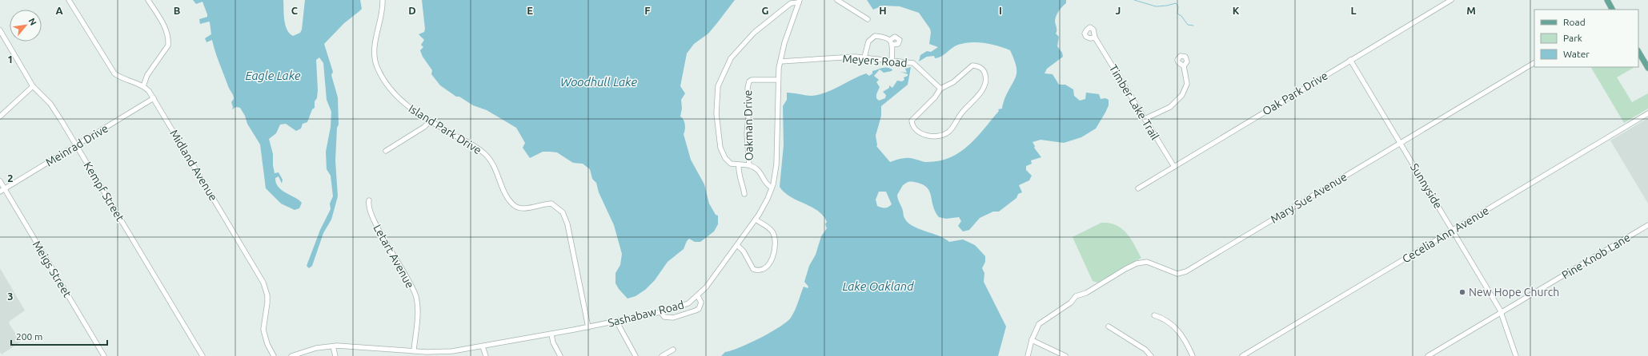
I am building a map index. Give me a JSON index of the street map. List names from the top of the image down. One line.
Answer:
{"streets":{"street":["Meyers Road","Oak Park Drive","Timber Lake Trail","Oakman Drive","Island Park Drive","Meinrad Drive","Midland Avenue","Sunnyside","Kempf Street","Mary Sue Avenue","Cecelia Ann Avenue","Letart Avenue","Pine Knob Lane","Meigs Street","Sashabaw Road"]},"crossings":[["Meyers Road","Sashabaw Road"],["Oak Park Drive","Timber Lake Trail"],["Oak Park Drive","Sunnyside"],["Oakman Drive","Sashabaw Road"],["Island Park Drive","Sashabaw Road"],["Meinrad Drive","Midland Avenue"],["Meinrad Drive","Kempf Street"],["Meinrad Drive","Meigs Street"],["Sunnyside","Mary Sue Avenue"],["Sunnyside","Cecelia Ann Avenue"],["Sunnyside","Pine Knob Lane"],["Letart Avenue","Sashabaw Road"]],"water":["Eagle Lake","Woodhull Lake","Lake Oakland"],"places":["New Hope Church"],"legend":["Road","Park","Water"],"scale_bar":"200 m","north":"top right","grid":{"columns":["A","B","C","D","E","F","G","H","I","J","K","L","M"],"rows":["1","2","3"]}}
